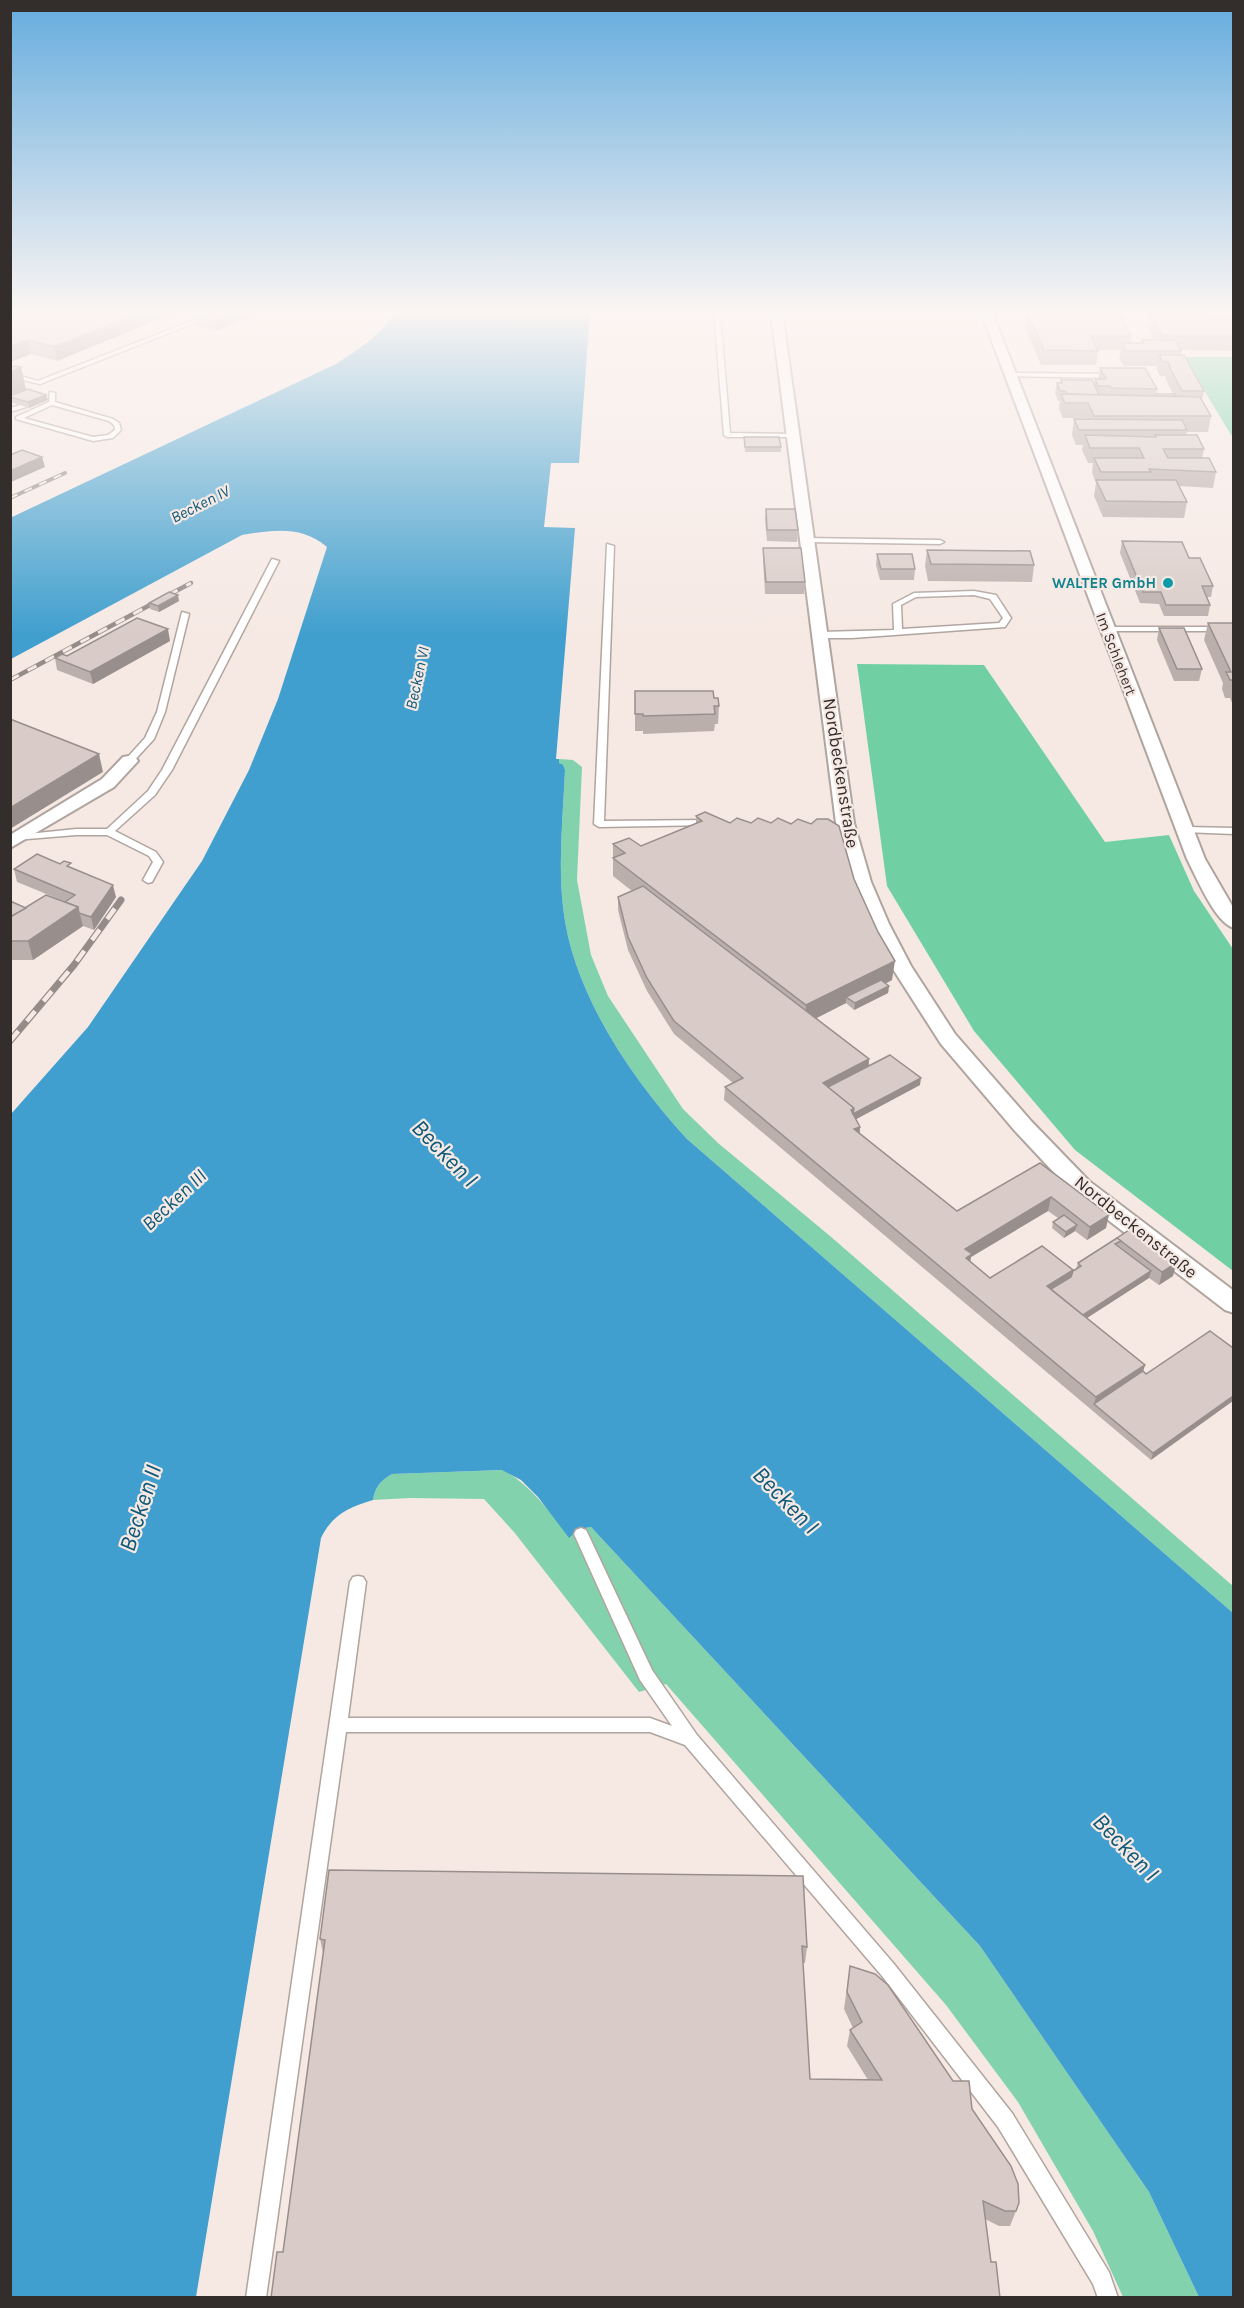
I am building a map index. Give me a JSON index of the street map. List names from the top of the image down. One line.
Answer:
{"streets":{"street":["Im Schlehert","Nordbeckenstraße"]},"water":["Becken IV","Becken VI","Becken I","Becken III","Becken II"],"places":["WALTER GmbH"]}
